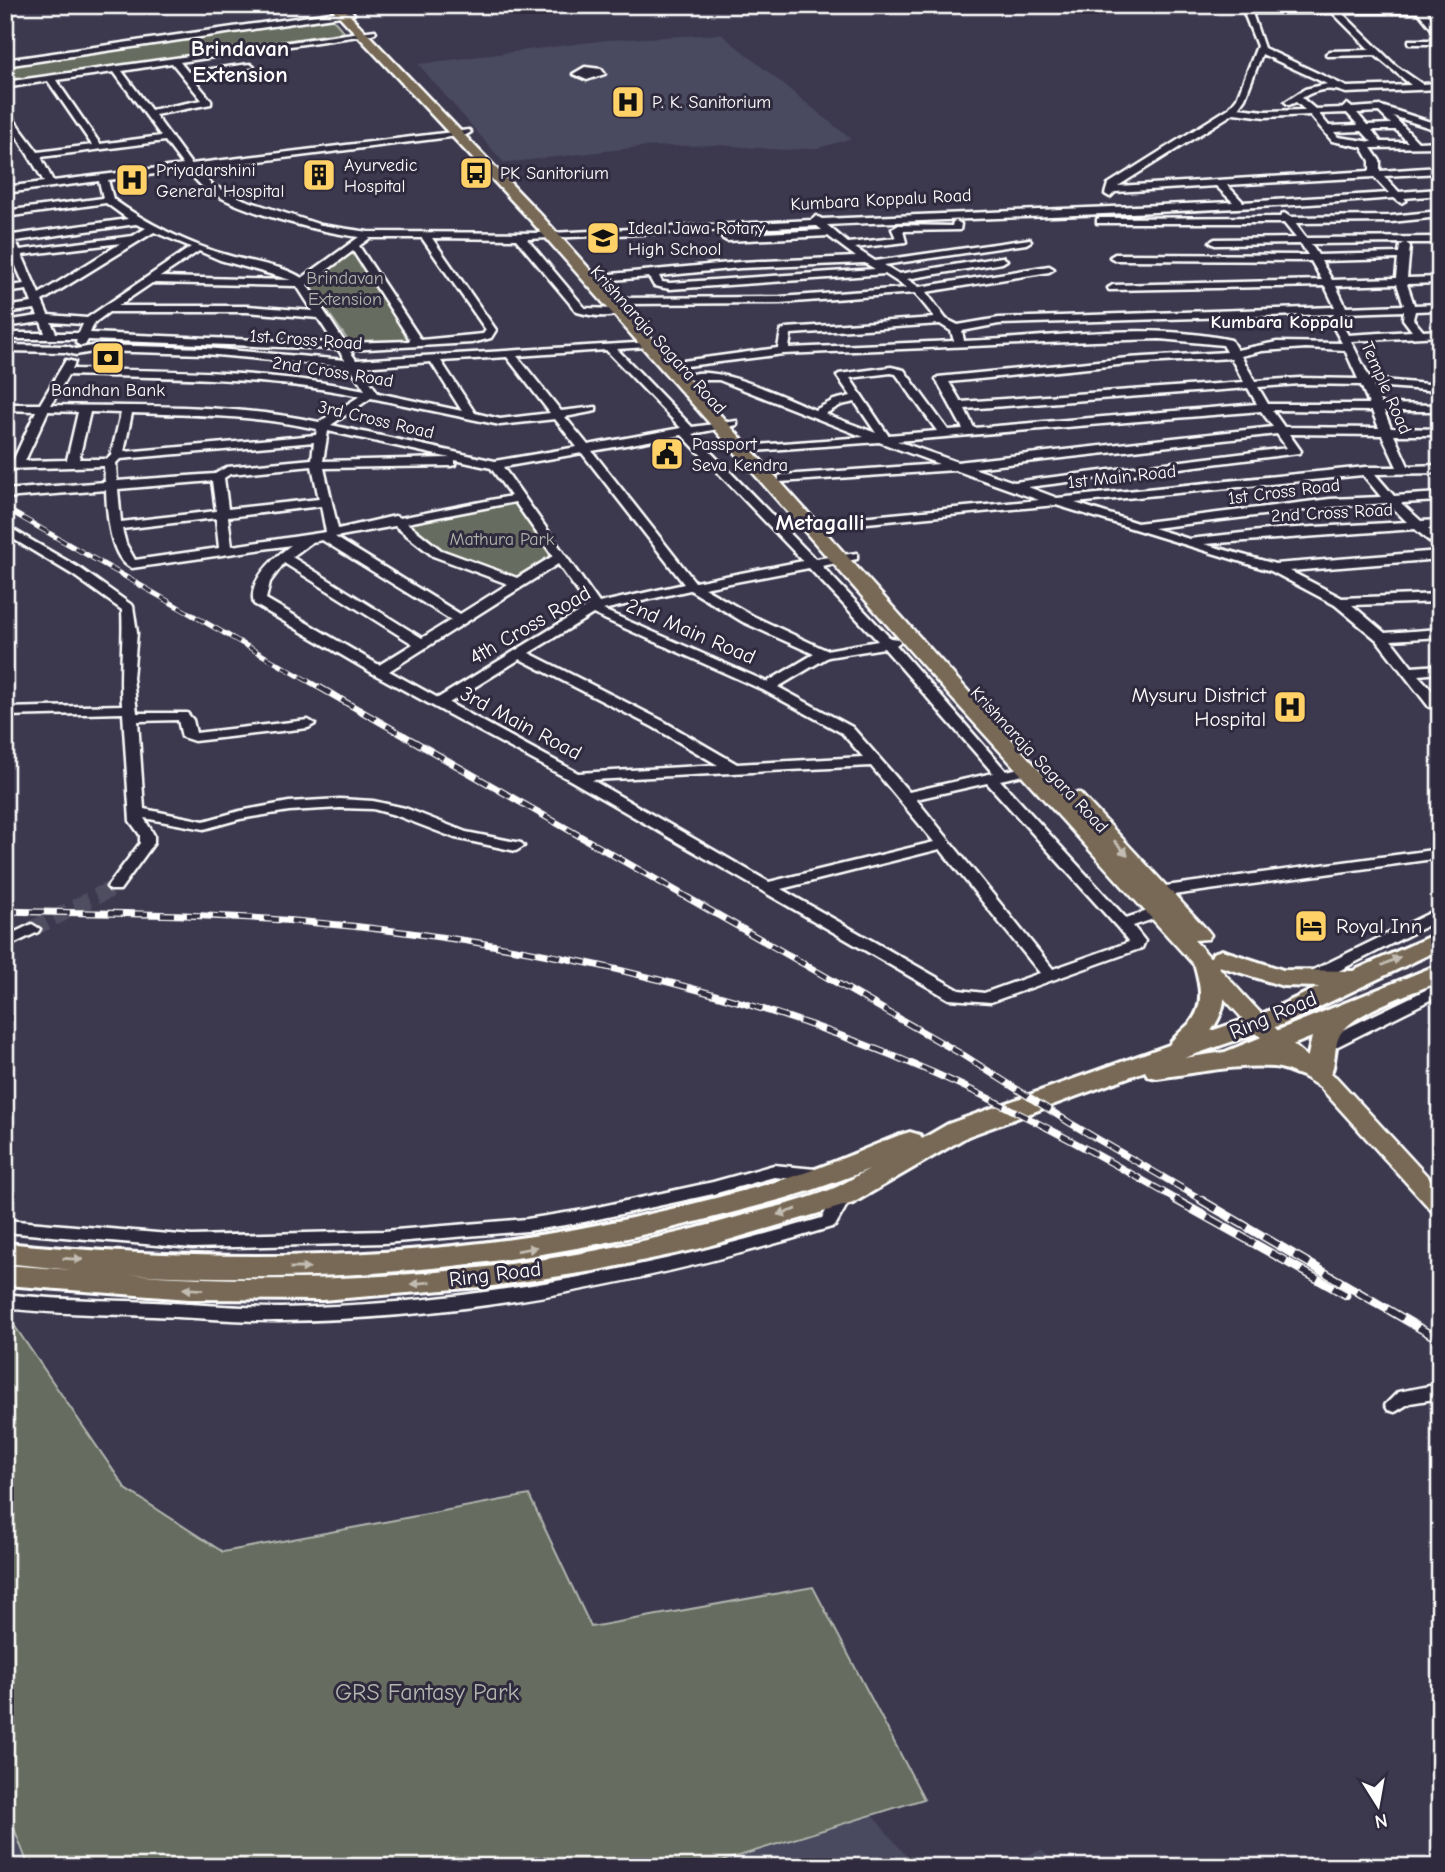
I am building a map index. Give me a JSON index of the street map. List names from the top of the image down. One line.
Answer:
{"streets":{"highway":["Ring Road"],"main road":["Krishnaraja Sagara Road"],"street":["Kumbara Koppalu Road","1st Cross Road","2nd Cross Road","Temple Road","3rd Cross Road","1st Main Road","4th Cross Road","2nd Main Road","3rd Main Road"]},"crossings":[["Kumbara Koppalu Road","Krishnaraja Sagara Road"],["Kumbara Koppalu Road","Temple Road"],["1st Cross Road","Krishnaraja Sagara Road"],["Krishnaraja Sagara Road","3rd Cross Road"],["Krishnaraja Sagara Road","1st Main Road"],["Krishnaraja Sagara Road","4th Cross Road"],["Temple Road","1st Main Road"],["3rd Cross Road","2nd Main Road"],["4th Cross Road","2nd Main Road"],["4th Cross Road","3rd Main Road"],["2nd Main Road","3rd Main Road"]],"districts":["Brindavan Extension","Kumbara Koppalu","Metagalli"],"parks":["Brindavan Extension","Mathura Park","GRS Fantasy Park"],"places":{"hospital":["P. K. Sanitorium","Priyadarshini General Hospital","Mysuru District Hospital"],"bus stop":["PK Sanitorium"],"building":["Ayurvedic Hospital"],"school or university":["Ideal Jawa Rotary High School"],"bank":["Bandhan Bank"],"public building":["Passport Seva Kendra"],"hotel":["Royal Inn"]},"north":"bottom"}
